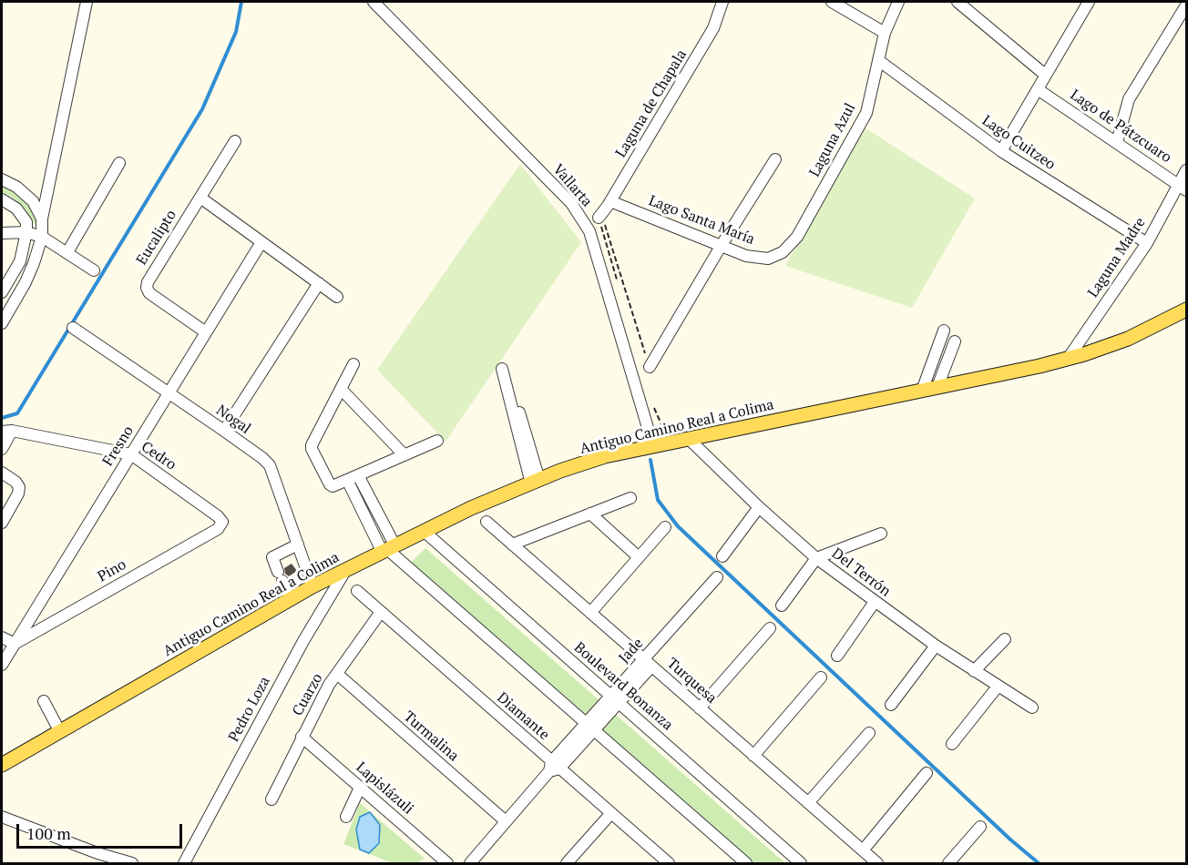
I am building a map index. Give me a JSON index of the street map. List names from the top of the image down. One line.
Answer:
{"streets":{"main road":["Antiguo Camino Real a Colima"],"street":["Laguna de Chapala","Lago de Pátzcuaro","Laguna Azul","Lago Cuitzeo","Vallarta","Lago Santa María","Eucalipto","Laguna Madre","Nogal","Fresno","Cedro","Pino","Del Terrón","Jade","Turquesa","Boulevard Bonanza","Cuarzo","Pedro Loza","Diamante","Turmalina","Lapislázuli"]},"crossings":[["Laguna de Chapala","Lago Santa María"],["Lago de Pátzcuaro","Laguna Madre"],["Laguna Azul","Lago Cuitzeo"],["Laguna Azul","Lago Santa María"],["Lago Cuitzeo","Laguna Madre"],["Vallarta","Antiguo Camino Real a Colima"],["Eucalipto","Fresno"],["Laguna Madre","Antiguo Camino Real a Colima"],["Nogal","Antiguo Camino Real a Colima"],["Nogal","Fresno"],["Antiguo Camino Real a Colima","Del Terrón"],["Antiguo Camino Real a Colima","Boulevard Bonanza"],["Antiguo Camino Real a Colima","Pedro Loza"],["Fresno","Cedro"],["Fresno","Pino"],["Cedro","Pino"],["Jade","Turquesa"],["Jade","Boulevard Bonanza"],["Jade","Diamante"],["Jade","Turmalina"],["Cuarzo","Diamante"],["Cuarzo","Turmalina"],["Cuarzo","Lapislázuli"]],"scale_bar":"100 m"}
